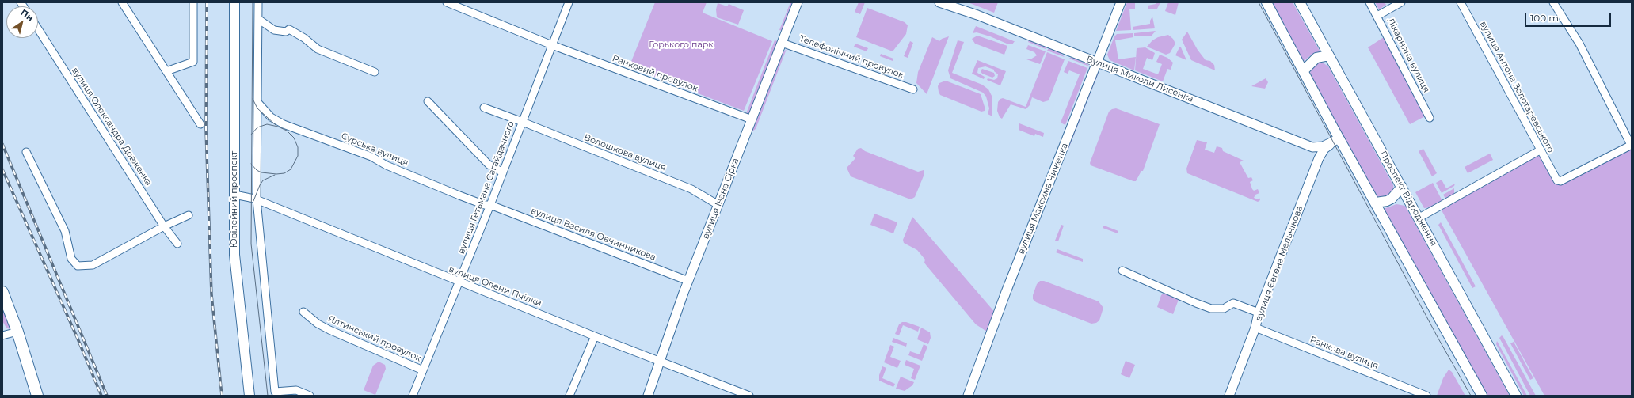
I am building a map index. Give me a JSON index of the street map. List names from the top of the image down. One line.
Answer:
{"streets":{"main road":["Проспект Відродження","Ювілейний проспект"],"street":["Лікарняна вулиця","Телефонічний провулок","Ранковий провулок","Вулиця Миколи Лисенка","вулиця Антона Золотаревського","вулиця Олександра Довженка","Сурська вулиця","Волошкова вулиця","вулиця Гетьмана Сагайдачного","вулиця Івана Сірка","вулиця Максима Чиженка","вулиця Василя Овчинникова","вулиця Євгена Мельнікова","вулиця Олени Пчілки","Ялтинський провулок","Ранкова вулиця"]},"crossings":[["Телефонічний провулок","вулиця Івана Сірка"],["Ранковий провулок","вулиця Гетьмана Сагайдачного"],["Ранковий провулок","вулиця Івана Сірка"],["Вулиця Миколи Лисенка","вулиця Максима Чиженка"],["Сурська вулиця","вулиця Гетьмана Сагайдачного"],["Сурська вулиця","вулиця Василя Овчинникова"],["Волошкова вулиця","вулиця Гетьмана Сагайдачного"],["Волошкова вулиця","вулиця Івана Сірка"],["вулиця Гетьмана Сагайдачного","вулиця Василя Овчинникова"],["вулиця Гетьмана Сагайдачного","вулиця Олени Пчілки"],["вулиця Гетьмана Сагайдачного","Ялтинський провулок"],["вулиця Івана Сірка","вулиця Василя Овчинникова"],["вулиця Івана Сірка","вулиця Олени Пчілки"],["Ювілейний проспект","вулиця Олени Пчілки"],["вулиця Євгена Мельнікова","Ранкова вулиця"]],"parks":["Горького парк"],"scale_bar":"100 m","north":"top right"}
